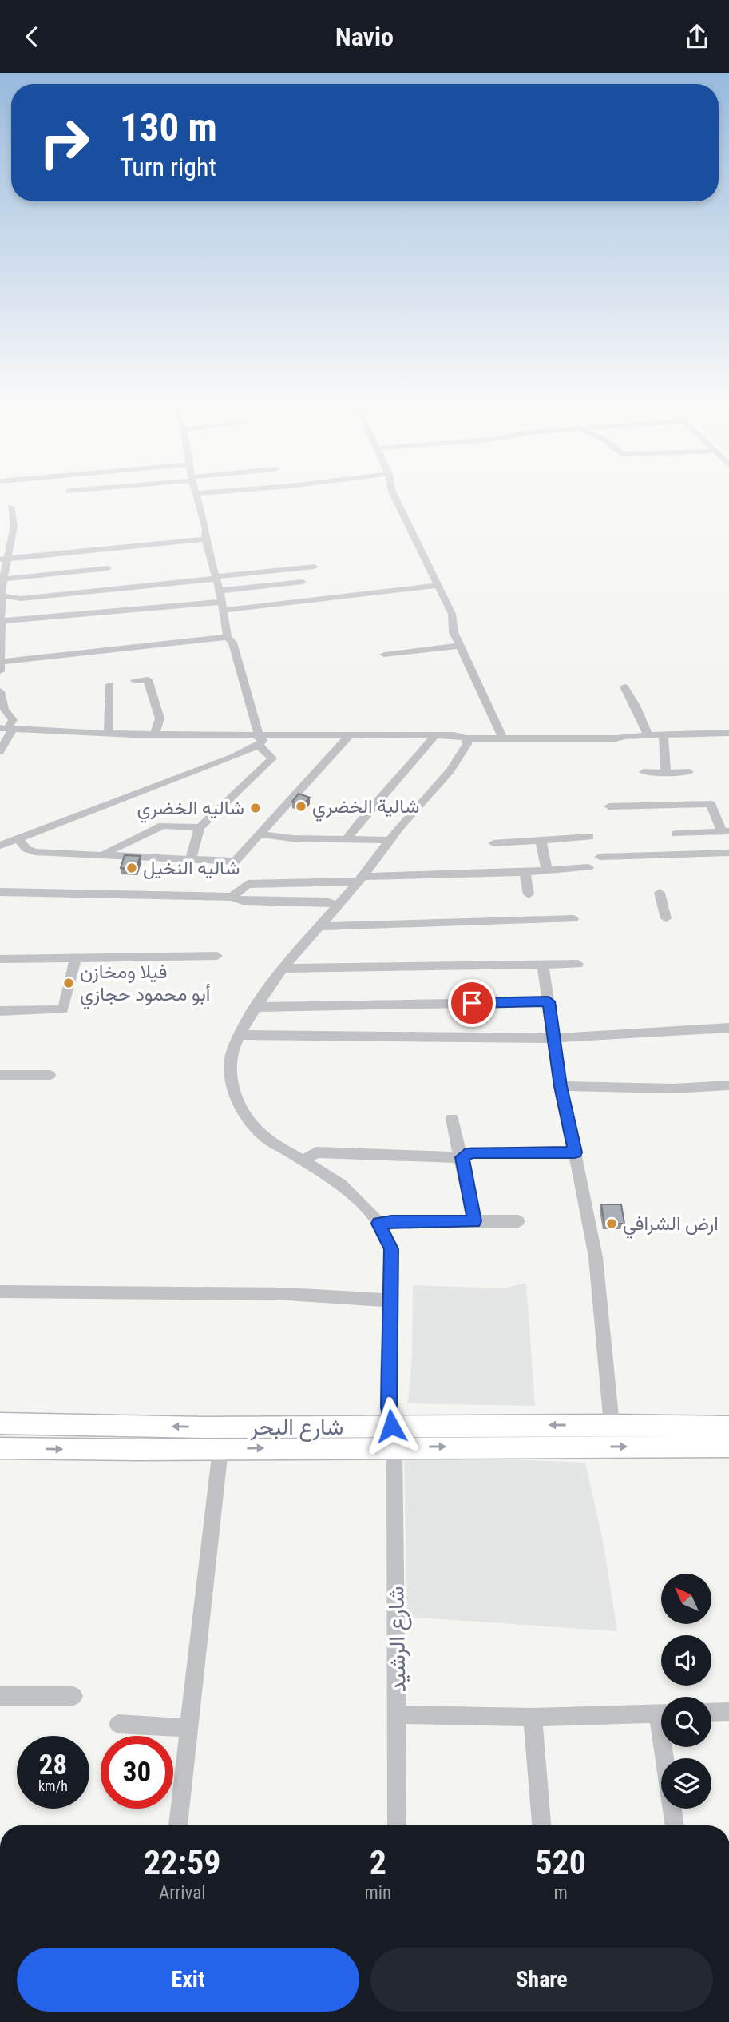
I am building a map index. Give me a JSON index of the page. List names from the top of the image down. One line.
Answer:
{"streets":{"main road":["شارع البحر"],"street":["شارع الرشيد"]},"crossings":[["شارع البحر","شارع الرشيد"]],"places":["شالية الخضري","شاليه الخضري","شاليه النخيل","فيلا ومخازن أبو محمود حجازي","ارض الشرافي"],"north":"top left","page":{"header":"Navio","turn":["130 m","Turn right"],"speed":"28 km/h","limit":"30","eta":["22:59","Arrival","2","min","520","m"],"buttons":["Exit","Share"]}}
